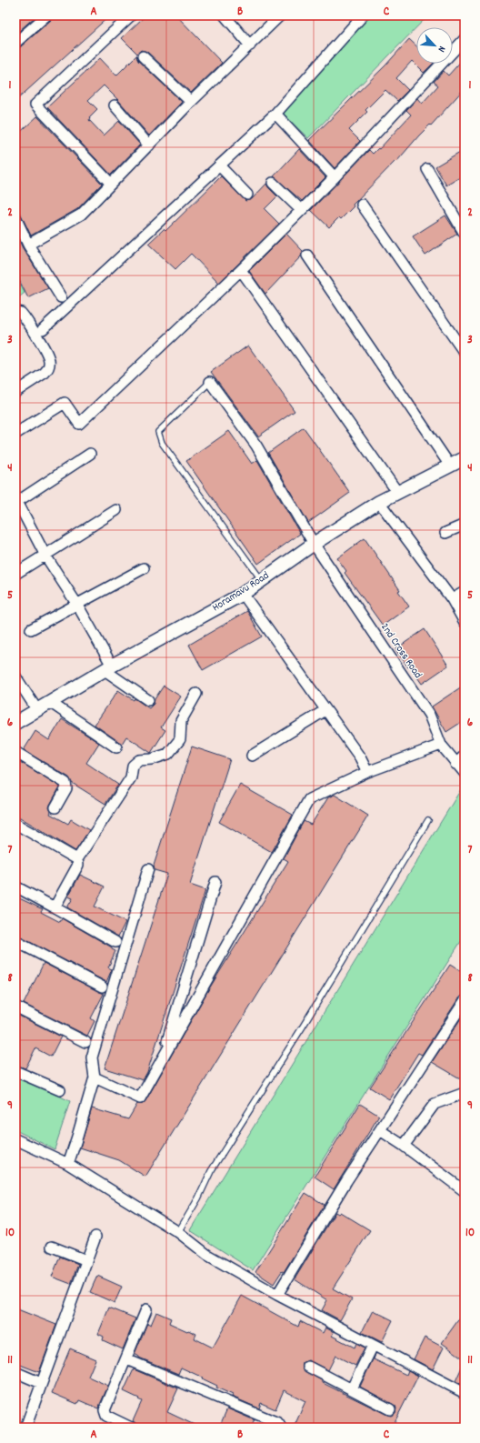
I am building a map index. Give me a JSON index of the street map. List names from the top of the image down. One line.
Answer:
{"streets":{"street":["Horamavu Road","2nd Cross Road"]},"crossings":[["Horamavu Road","2nd Cross Road"]],"north":"bottom right","grid":{"columns":["A","B","C"],"rows":["1","2","3","4","5","6","7","8","9","10","11"]}}
